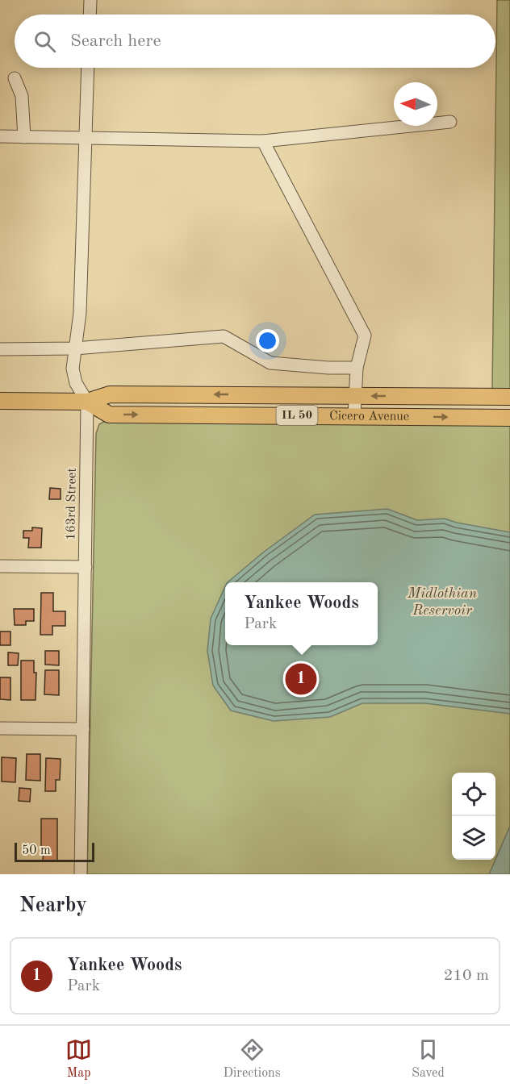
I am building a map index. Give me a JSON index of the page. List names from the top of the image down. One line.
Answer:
{"streets":{"main road":["IL 50","Cicero Avenue"],"street":["163rd Street"]},"crossings":[["Cicero Avenue","163rd Street"]],"water":["Midlothian Reservoir"],"scale_bar":"50 m","north":"left","page":{"search":"Search here","popup":["Yankee Woods","Park"],"pins":"1","scale":"50 m","heading":"Nearby","list":[{"mark":"1","name":"Yankee Woods","note":"Park","value":"210 m"}],"nav":["Map","Directions","Saved"]}}
